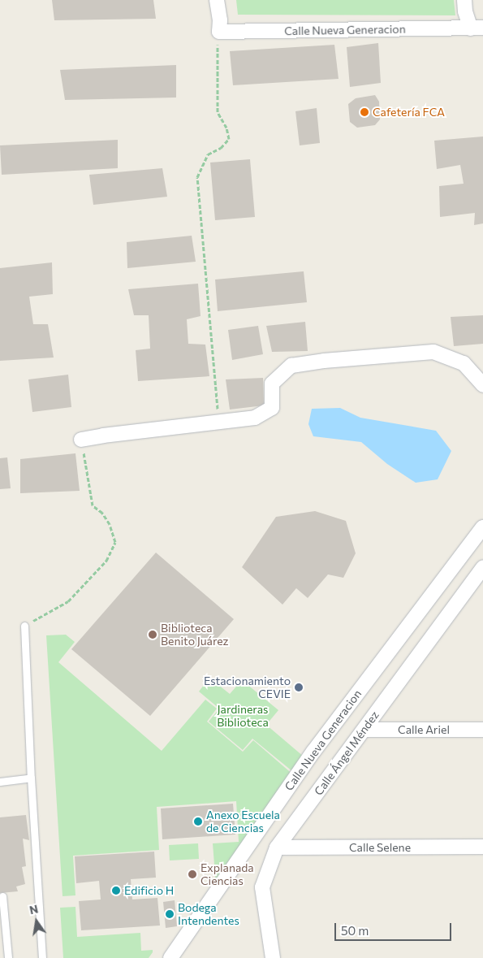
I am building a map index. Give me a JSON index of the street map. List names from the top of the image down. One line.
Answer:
{"streets":{"street":["Calle Nueva Generacion","Calle Ariel","Calle Ángel Méndez","Calle Selene"]},"crossings":[["Calle Ariel","Calle Ángel Méndez"],["Calle Ángel Méndez","Calle Selene"]],"parks":["Jardineras Biblioteca"],"places":["Cafetería FCA","Biblioteca Benito Juárez","Estacionamiento CEVIE","Anexo Escuela de Ciencias","Explanada Ciencias","Edificio H","Bodega Intendentes"],"scale_bar":"50 m","north":"top"}
